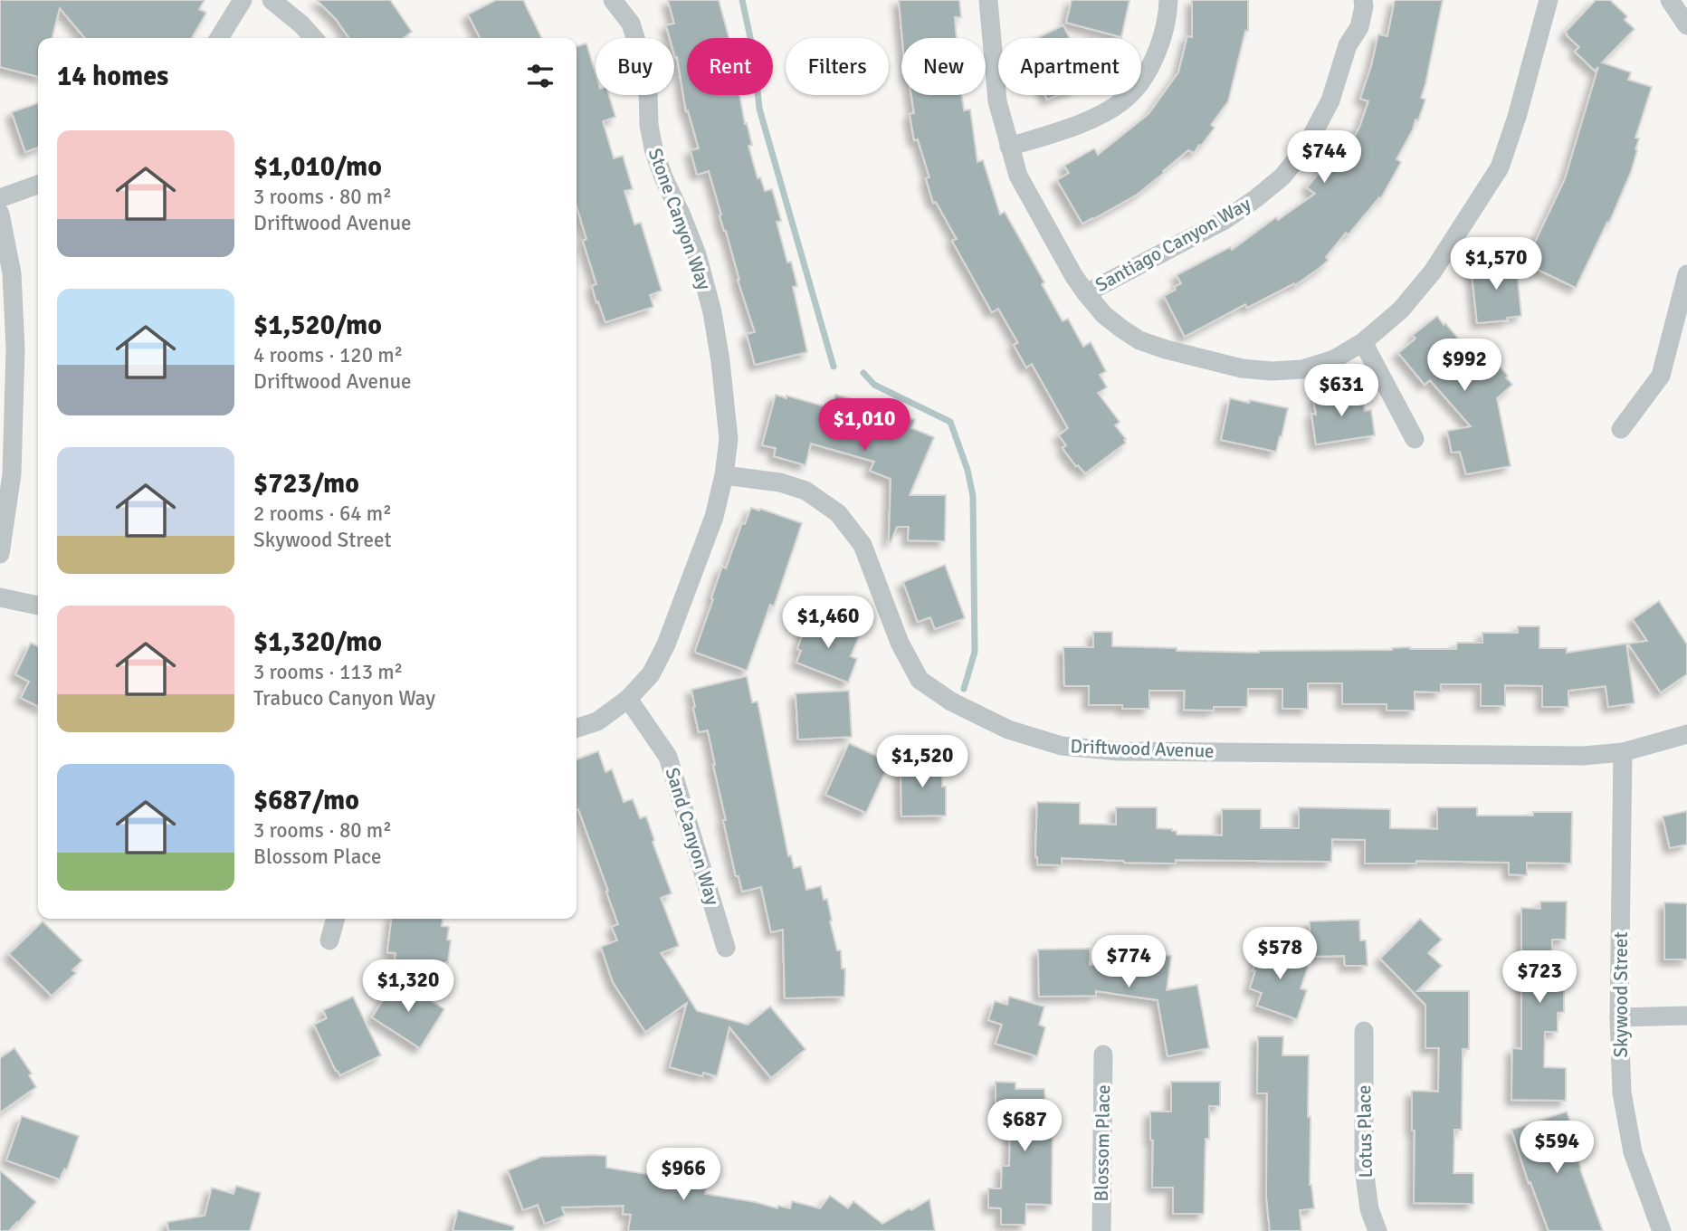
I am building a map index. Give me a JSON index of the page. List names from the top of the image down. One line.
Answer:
{"streets":{"street":["Stone Canyon Way","Santiago Canyon Way","Driftwood Avenue","Sand Canyon Way","Skywood Street","Lotus Place","Blossom Place"]},"crossings":[["Stone Canyon Way","Driftwood Avenue"],["Stone Canyon Way","Sand Canyon Way"],["Driftwood Avenue","Skywood Street"]],"page":{"chip":["Buy","Rent","Filters","New","Apartment"],"heading":"14 homes","list":[{"name":"$1,010/mo","note":"3 rooms · 80 m² · Driftwood Avenue"},{"name":"$1,520/mo","note":"4 rooms · 120 m² · Driftwood Avenue"},{"name":"$723/mo","note":"2 rooms · 64 m² · Skywood Street"},{"name":"$1,320/mo","note":"3 rooms · 113 m² · Trabuco Canyon Way"},{"name":"$687/mo","note":"3 rooms · 80 m² · Blossom Place"}],"price":["$744","$1,570","$992","$631","$1,010","$1,460","$1,520","$578","$774","$723","$1,320","$687","$594","$966"]}}
